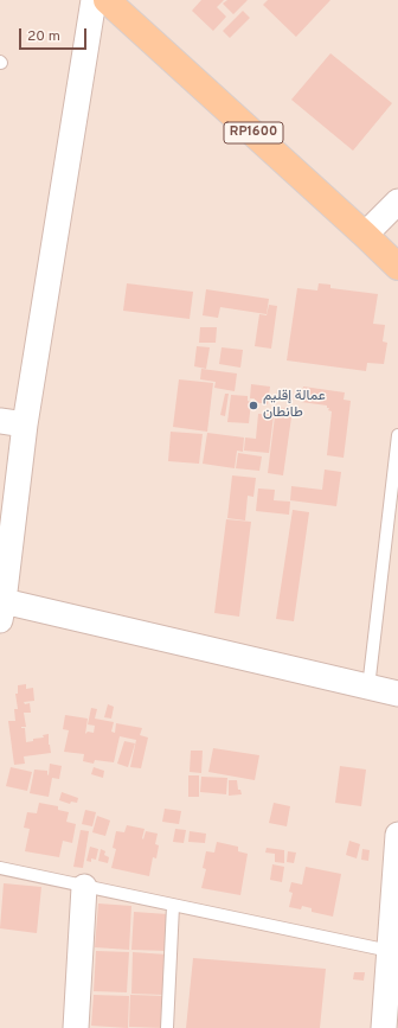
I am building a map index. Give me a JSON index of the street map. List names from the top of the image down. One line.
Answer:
{"streets":{"main road":["RP1600"]},"places":["عمالة إقليم طانطان"],"scale_bar":"20 m"}
